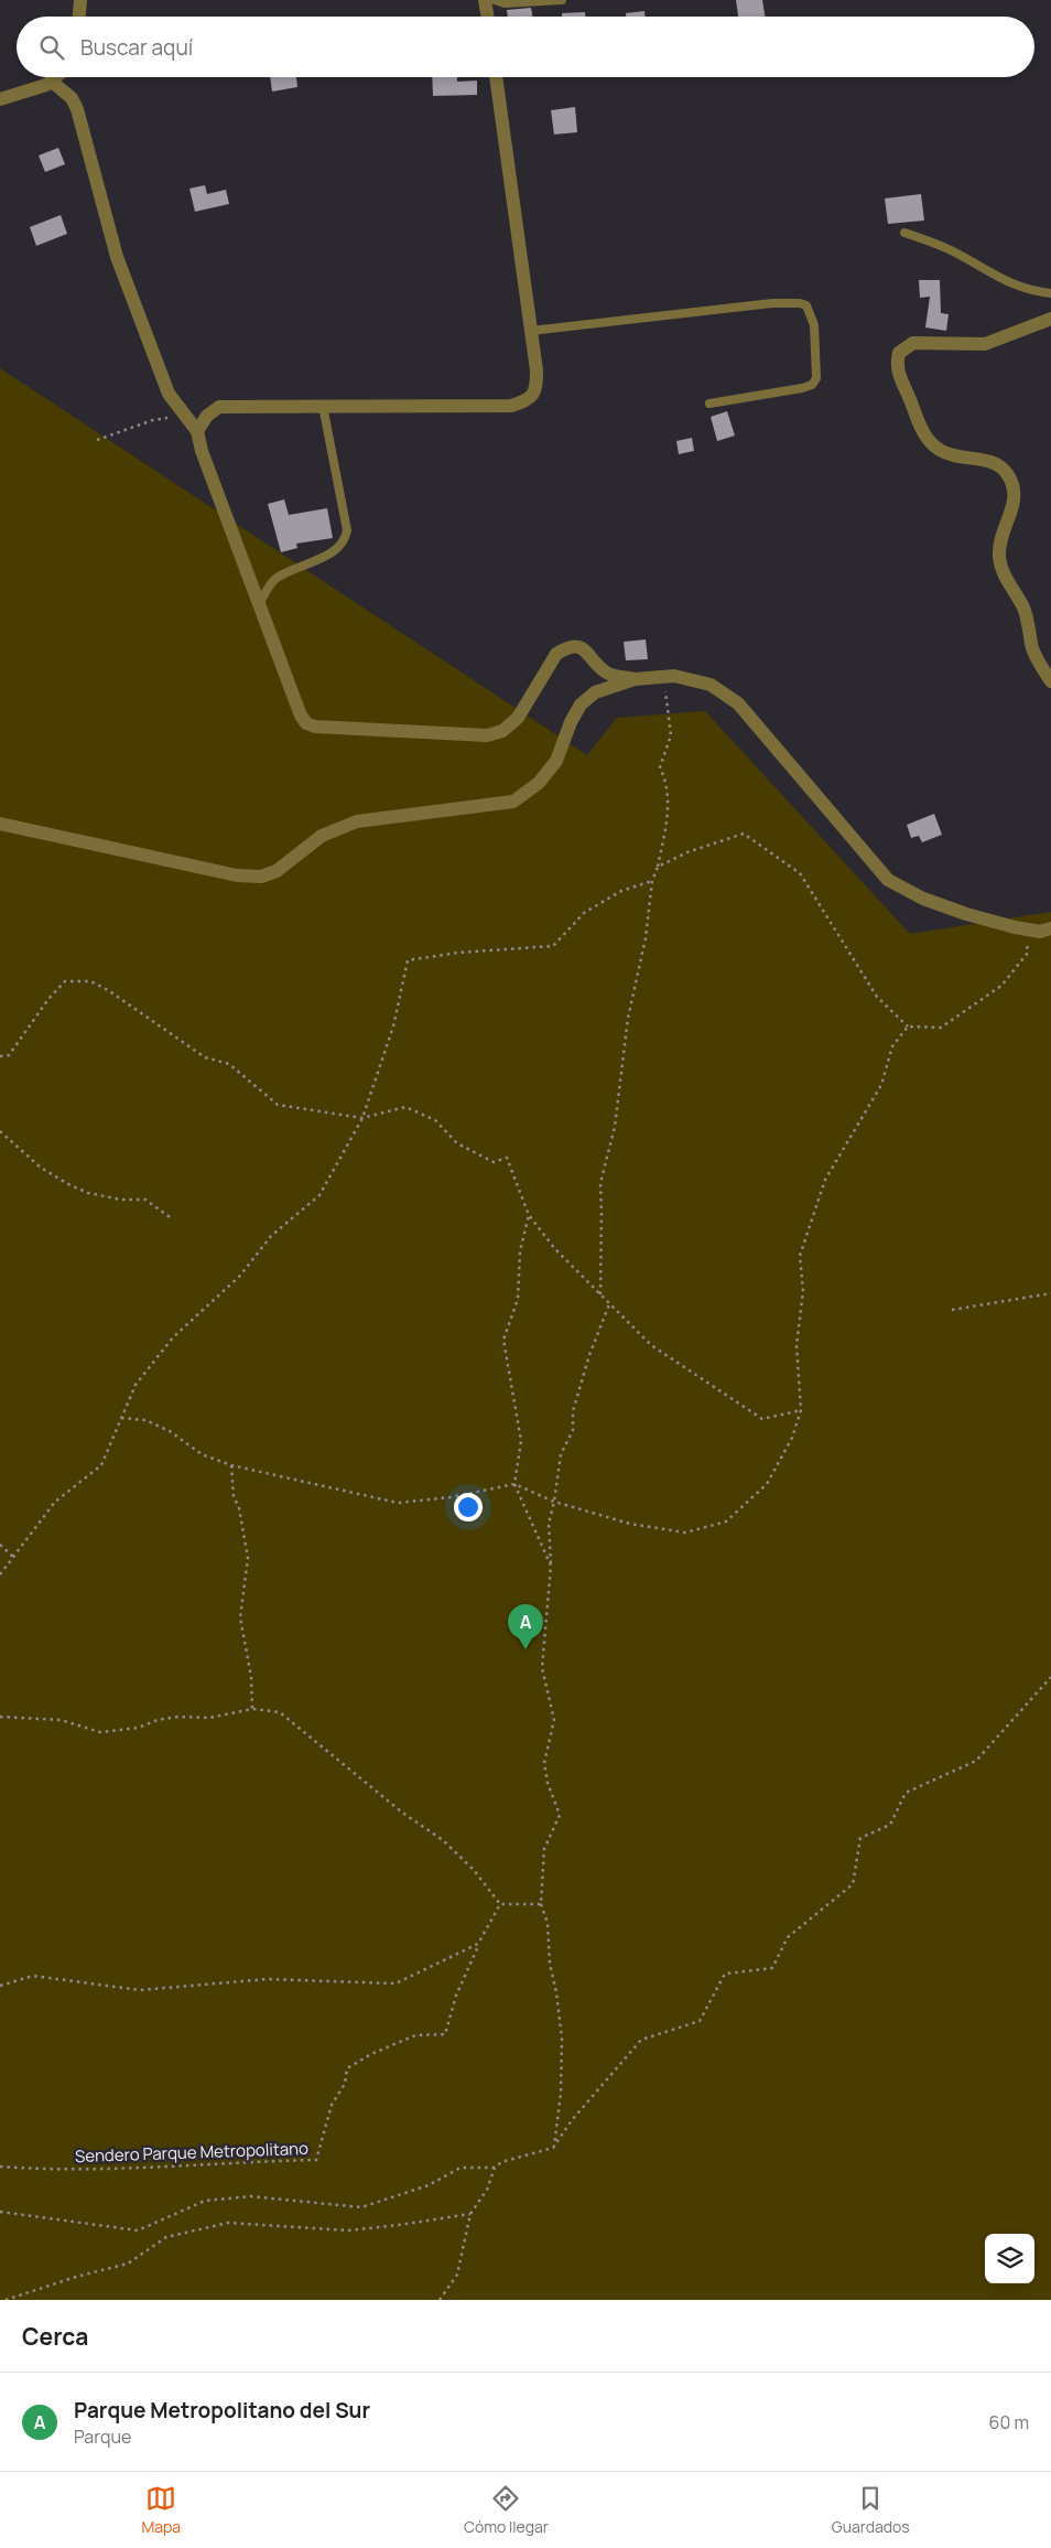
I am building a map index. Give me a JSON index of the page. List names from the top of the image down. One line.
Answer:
{"streets":{"path":["Sendero Parque Metropolitano"]},"page":{"search":"Buscar aquí","pins":"A","heading":"Cerca","list":[{"mark":"A","name":"Parque Metropolitano del Sur","note":"Parque","value":"60 m"}],"nav":["Mapa","Cómo llegar","Guardados"]}}
